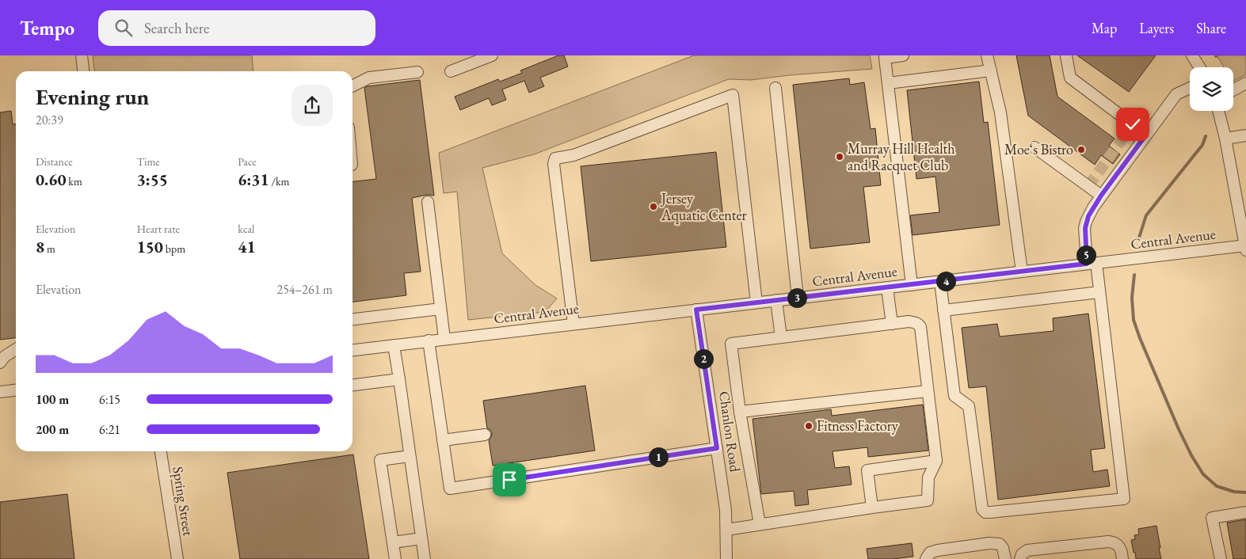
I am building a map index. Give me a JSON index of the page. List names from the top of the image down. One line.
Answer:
{"streets":{"street":["Central Avenue","Chanlon Road","Spring Street"]},"crossings":[["Central Avenue","Chanlon Road"]],"places":["Moe‘s Bistro","Murray Hill Health and Racquet Club","Jersey Aquatic Center","Fitness Factory"],"page":{"header":"Tempo","search":"Search here","nav":["Map","Layers","Share"],"heading":["Evening run","20:39"],"stats":[["Distance","0.60 km"],["Time","3:55"],["Pace","6:31 /km"],["Elevation","8 m"],["Heart rate","150 bpm"],["kcal","41"]],"pins":["5","4","3","2","1"],"chart":["Elevation","254–261 m"],"list":[{"name":"100 m","note":"6:15"},{"name":"200 m","note":"6:21"}]}}
